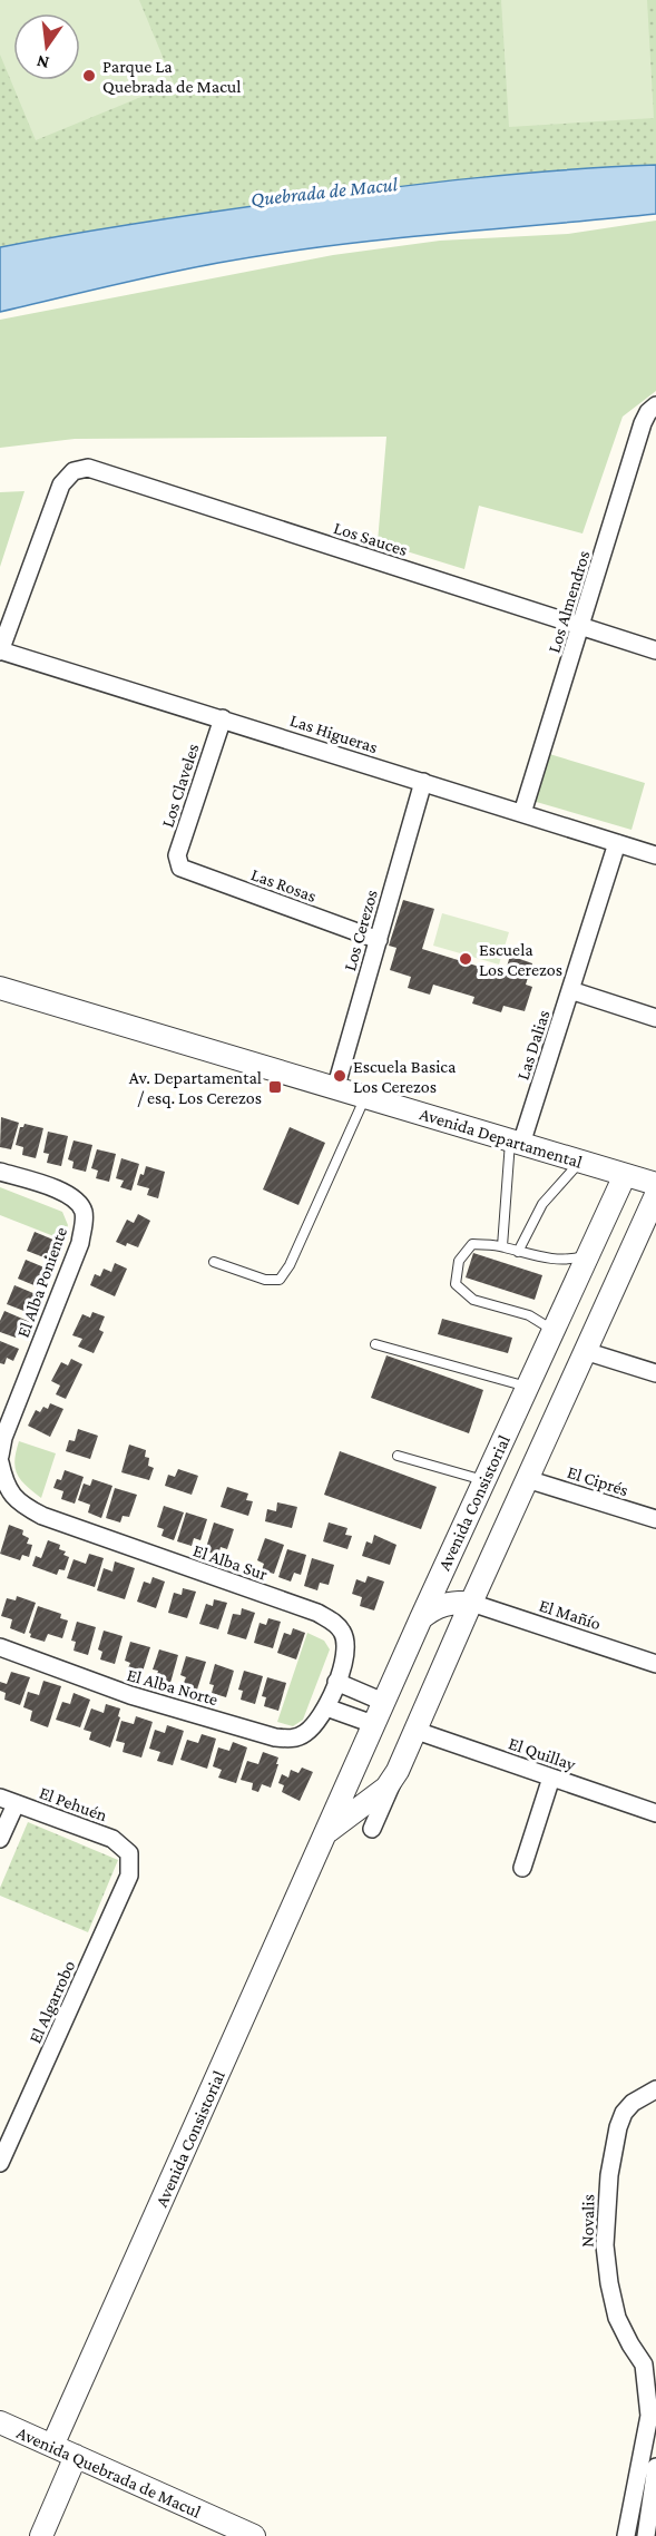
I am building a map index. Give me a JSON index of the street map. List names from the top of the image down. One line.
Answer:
{"streets":{"street":["Los Sauces","Los Almendros","Las Higueras","Los Claveles","Las Rosas","Los Cerezos","Las Dalias","Avenida Departamental","El Alba Poniente","El Ciprés","Avenida Consistorial","El Alba Sur","El Mañío","El Alba Norte","El Quillay","El Pehuén","El Algarrobo","Novalis","Avenida Quebrada de Macul"]},"crossings":[["Los Sauces","Los Almendros"],["Los Sauces","Las Higueras"],["Los Almendros","Las Higueras"],["Las Higueras","Los Claveles"],["Las Higueras","Los Cerezos"],["Las Higueras","Las Dalias"],["Los Claveles","Las Rosas"],["Las Rosas","Los Cerezos"],["Los Cerezos","Avenida Departamental"],["Las Dalias","Avenida Departamental"],["Avenida Departamental","Avenida Consistorial"],["Avenida Consistorial","Avenida Quebrada de Macul"],["El Alba Sur","El Alba Norte"],["El Pehuén","El Algarrobo"]],"water":["Quebrada de Macul"],"places":{"other":["Parque La Quebrada de Macul","Escuela Los Cerezos","Escuela Basica Los Cerezos"],"transit":["Av. Departamental / esq. Los Cerezos"]},"north":"bottom"}
